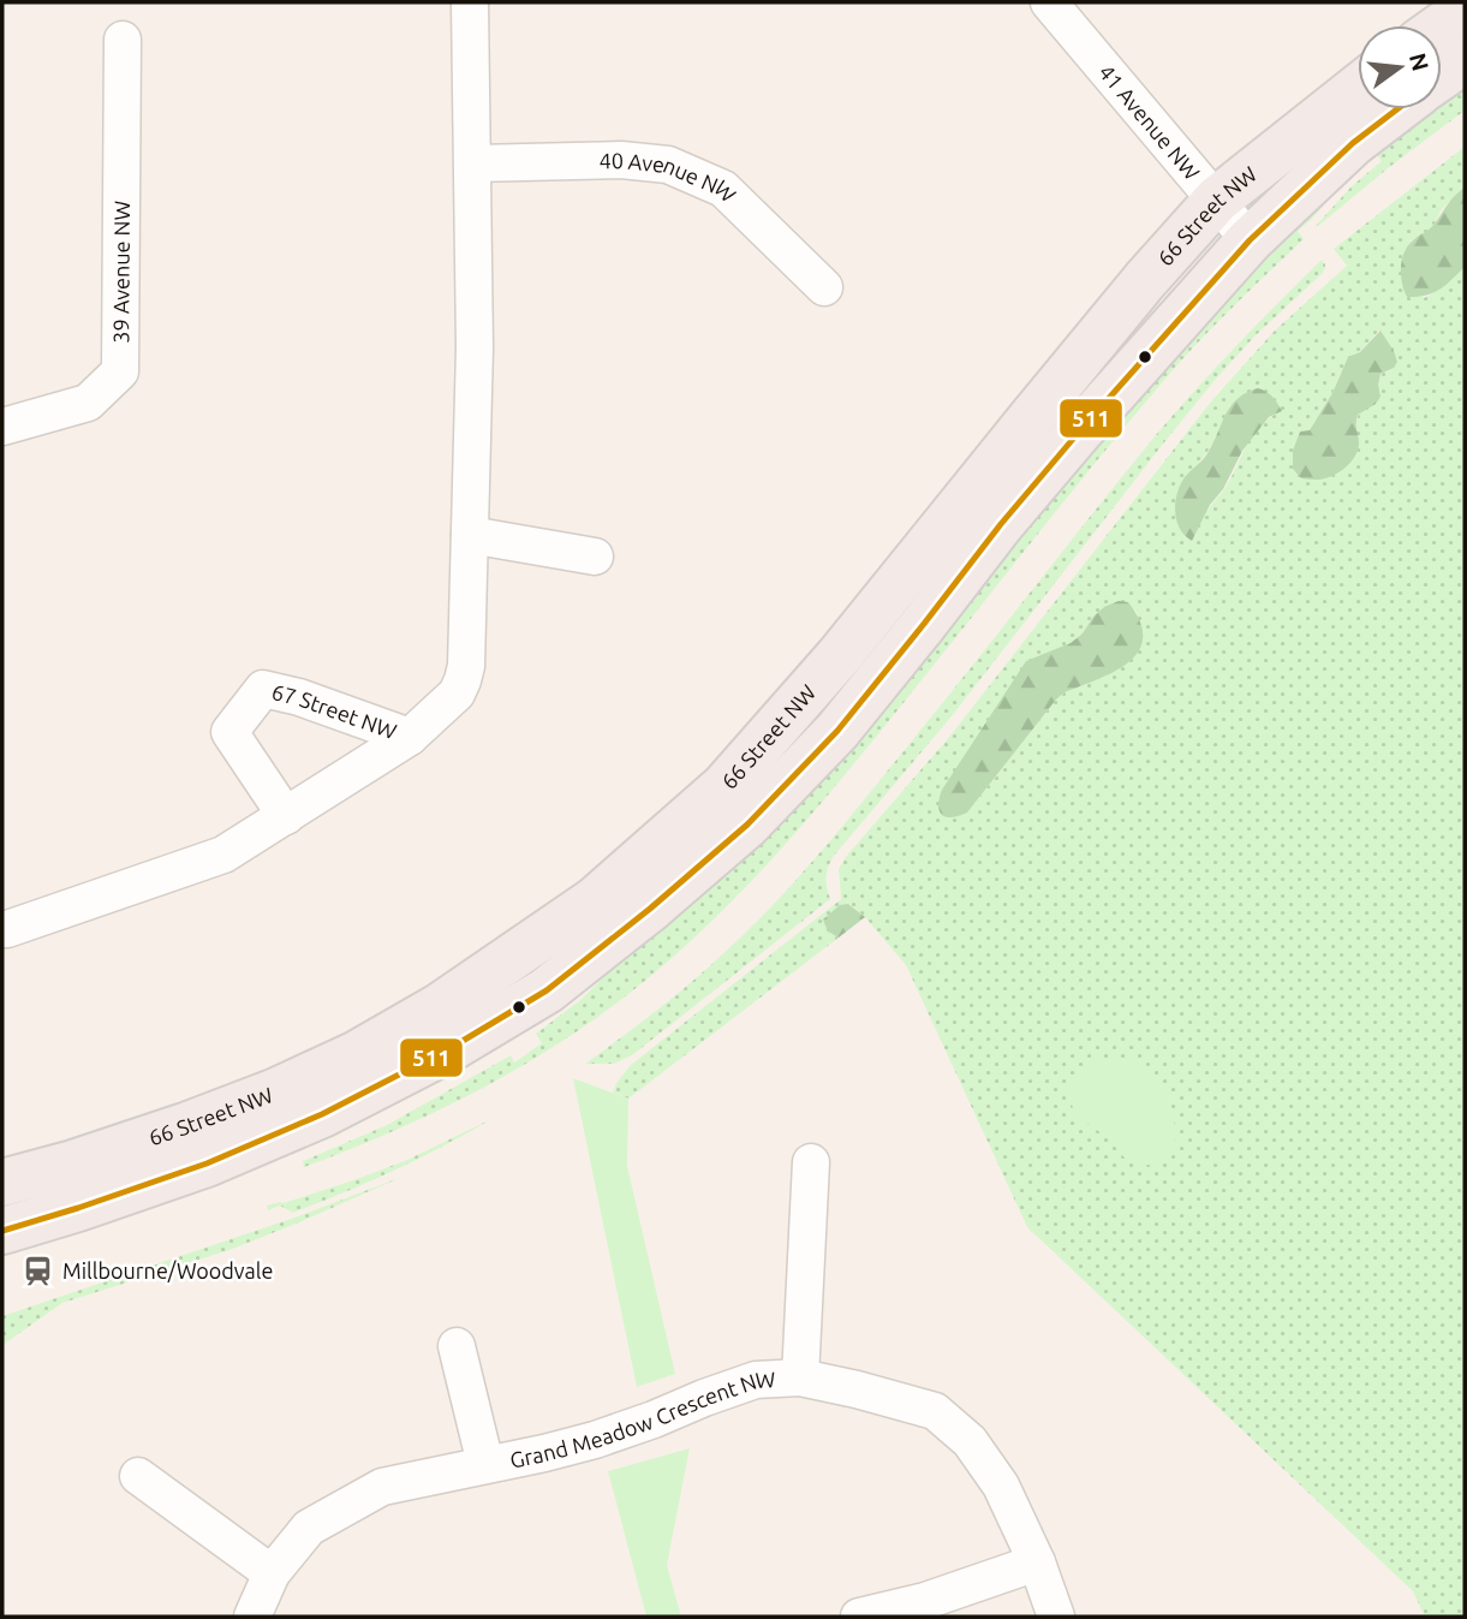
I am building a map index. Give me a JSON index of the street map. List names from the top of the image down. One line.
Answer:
{"streets":{"main road":["66 Street NW"],"street":["41 Avenue NW","40 Avenue NW","39 Avenue NW","67 Street NW","Grand Meadow Crescent NW"]},"crossings":[["41 Avenue NW","66 Street NW"]],"places":{"station":["Millbourne/Woodvale"]},"lines":["transit line 511"],"north":"right"}
